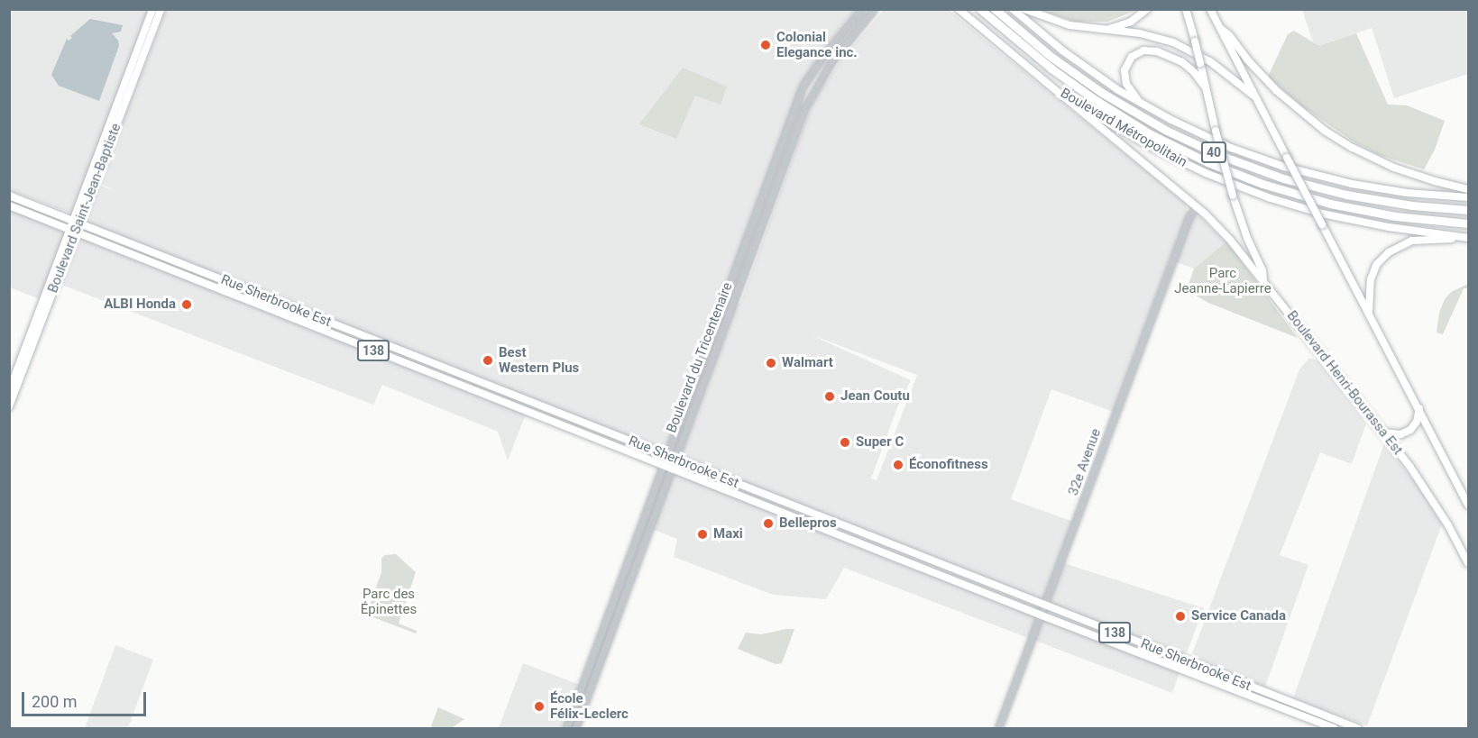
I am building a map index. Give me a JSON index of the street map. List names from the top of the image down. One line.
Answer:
{"streets":{"highway":["40"],"main road":["Boulevard Métropolitain","Boulevard Saint-Jean-Baptiste","Rue Sherbrooke Est","138","Boulevard Henri-Bourassa Est"],"street":["Boulevard du Tricentenaire","32e Avenue"]},"crossings":[["Boulevard Saint-Jean-Baptiste","Rue Sherbrooke Est"],["Rue Sherbrooke Est","Boulevard du Tricentenaire"],["Rue Sherbrooke Est","32e Avenue"]],"parks":["Parc Jeanne-Lapierre","Parc des Épinettes"],"places":["Colonial Elegance inc.","ALBI Honda","Best Western Plus","Walmart","Jean Coutu","Super C","Éconofitness","Bellepros","Maxi","Service Canada","École Félix-Leclerc"],"scale_bar":"200 m"}
